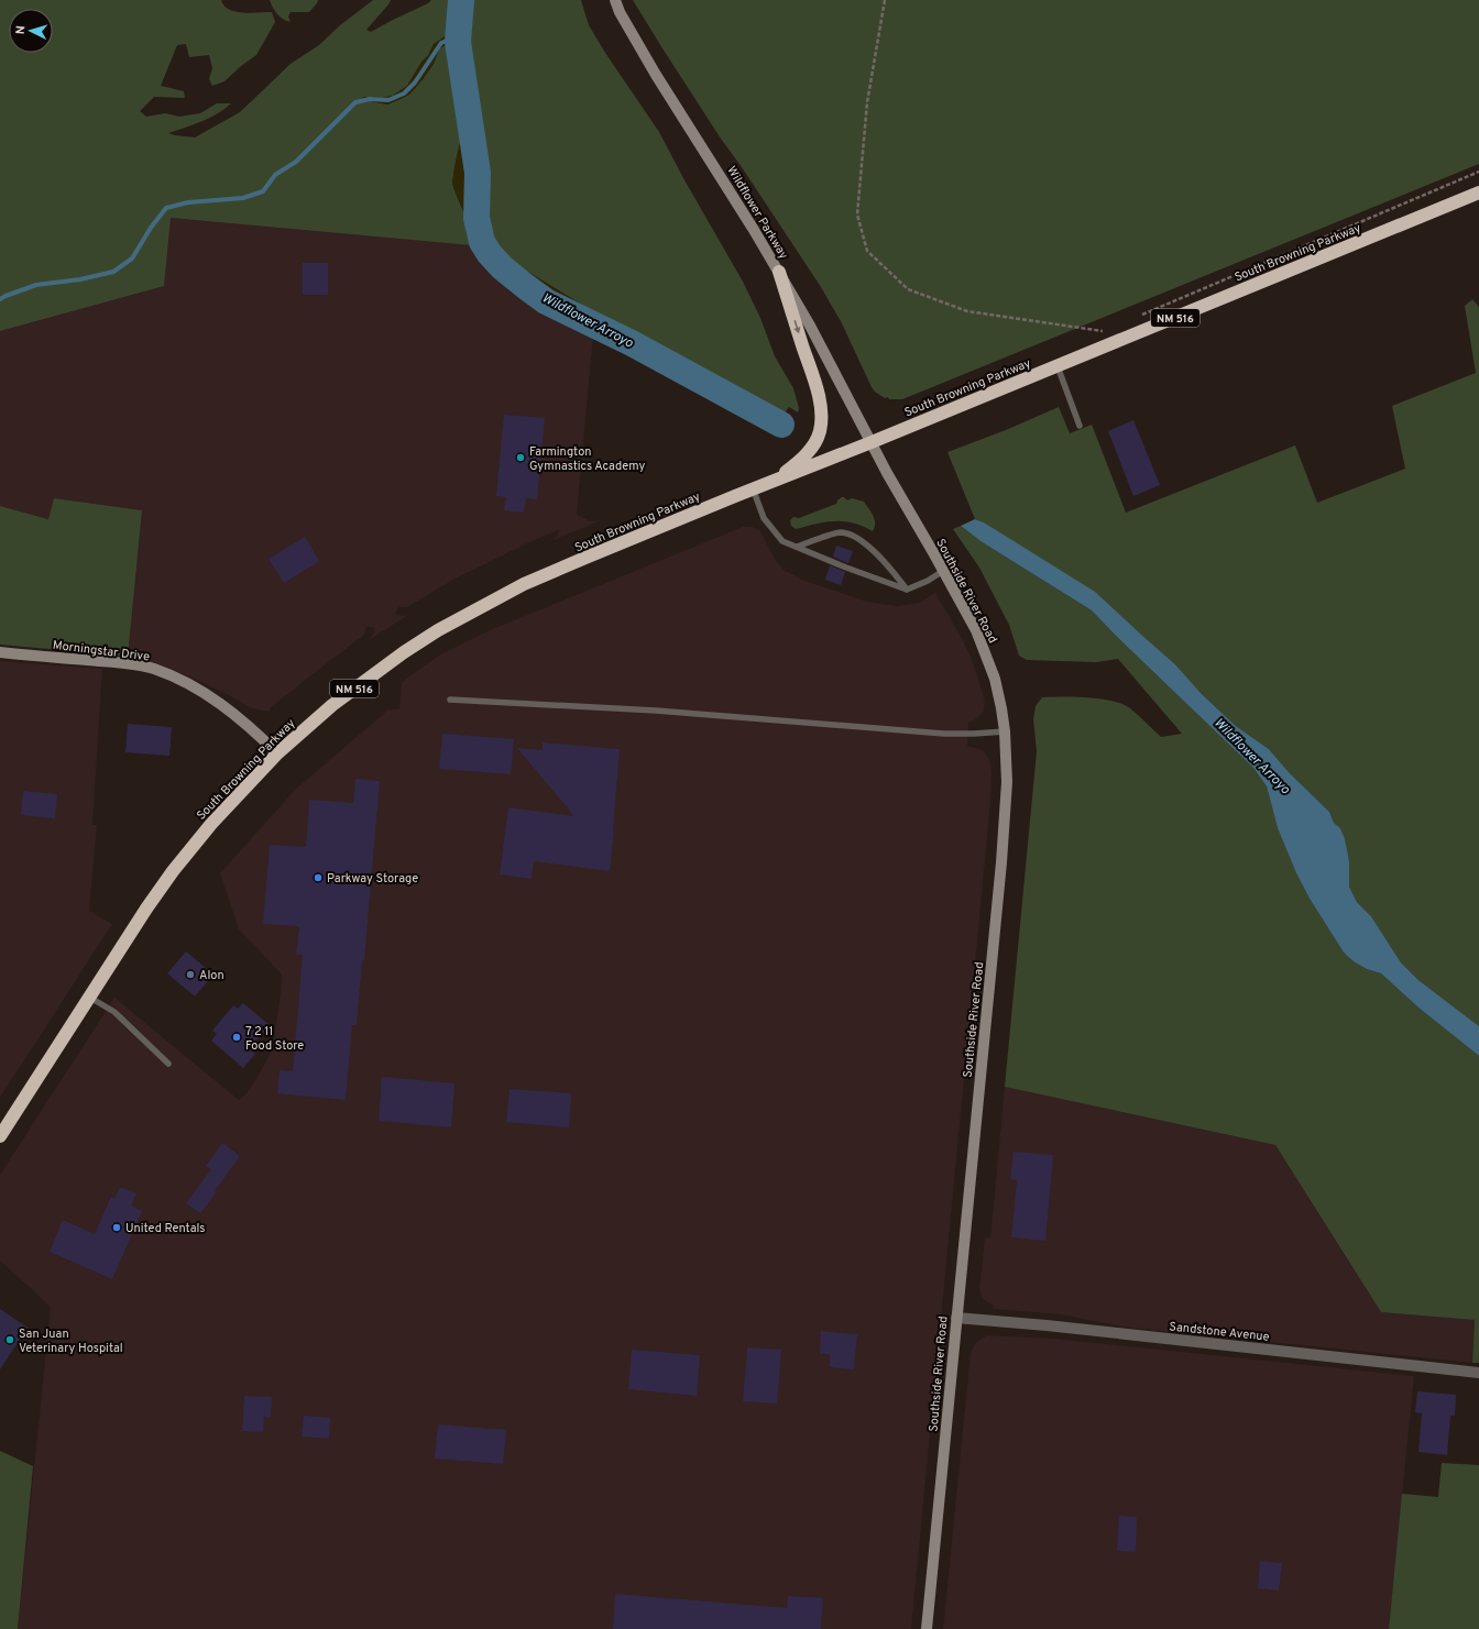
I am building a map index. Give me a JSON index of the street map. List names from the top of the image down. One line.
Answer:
{"streets":{"highway":["South Browning Parkway","NM 516"],"main road":["Wildflower Parkway","Southside River Road","Morningstar Drive"],"street":["Sandstone Avenue"]},"crossings":[["Wildflower Parkway","South Browning Parkway"],["Wildflower Parkway","Southside River Road"],["South Browning Parkway","Southside River Road"],["South Browning Parkway","Morningstar Drive"],["Southside River Road","Sandstone Avenue"]],"water":["Wildflower Arroyo"],"places":["Farmington Gymnastics Academy","Parkway Storage","Alon","7 2 11 Food Store","United Rentals","San Juan Veterinary Hospital"],"north":"left"}
